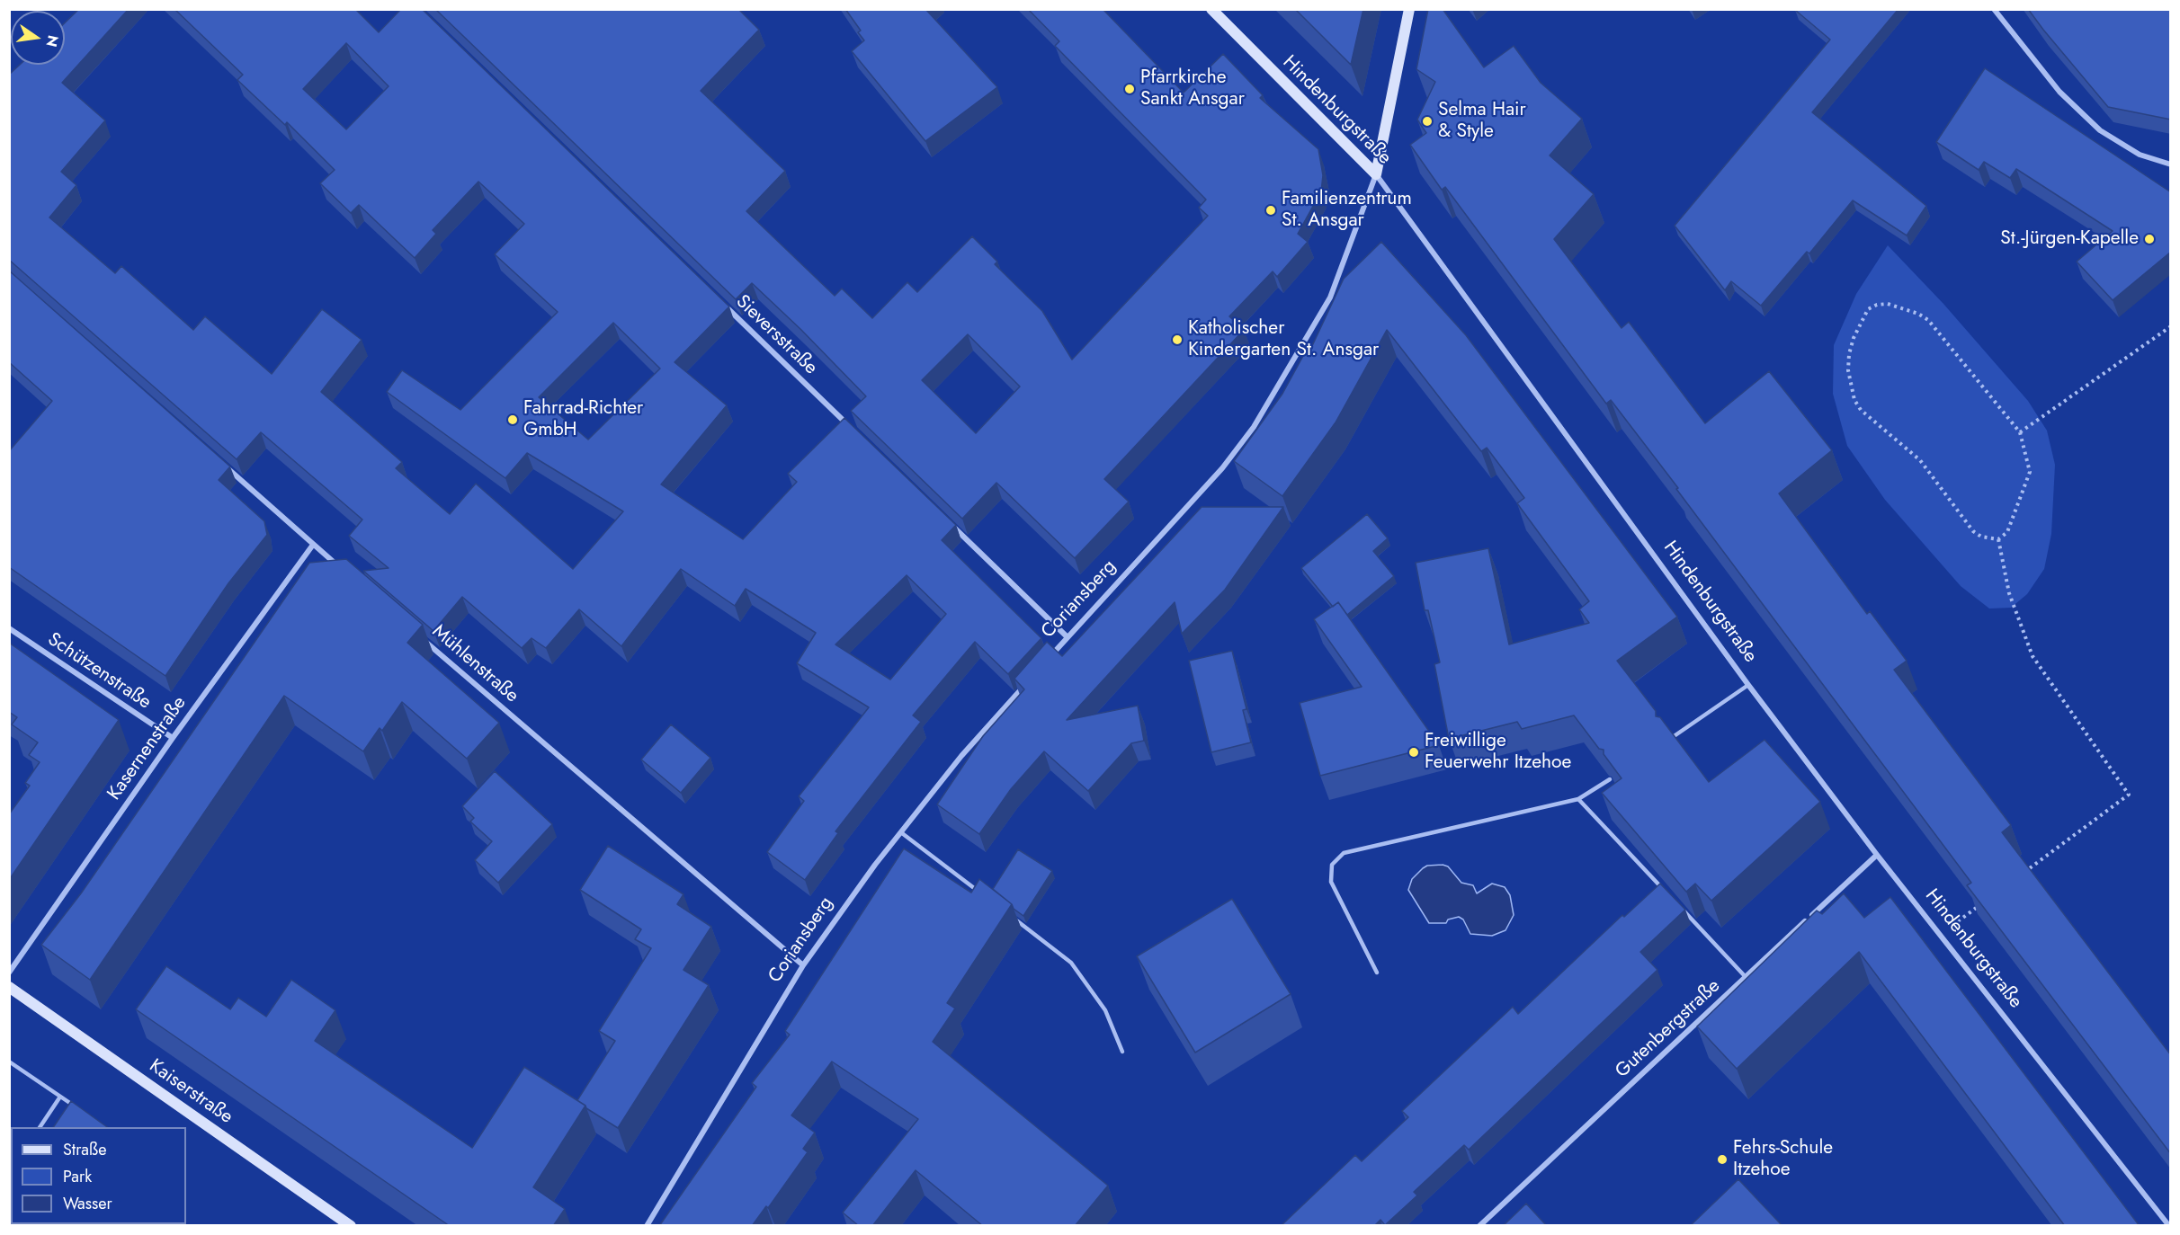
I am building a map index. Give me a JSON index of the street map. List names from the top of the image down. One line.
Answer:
{"streets":{"main road":["Hindenburgstraße","Coriansberg","Kaiserstraße"],"street":["Sieversstraße","Mühlenstraße","Schützenstraße","Kasernenstraße","Gutenbergstraße"]},"crossings":[["Hindenburgstraße","Coriansberg"],["Hindenburgstraße","Gutenbergstraße"],["Coriansberg","Mühlenstraße"],["Schützenstraße","Kasernenstraße"]],"places":["Pfarrkirche Sankt Ansgar","Selma Hair & Style","Familienzentrum St. Ansgar","St.-Jürgen-Kapelle","Katholischer Kindergarten St. Ansgar","Fahrrad-Richter GmbH","Freiwillige Feuerwehr Itzehoe","Fehrs-Schule Itzehoe"],"legend":["Straße","Park","Wasser"],"north":"right"}
